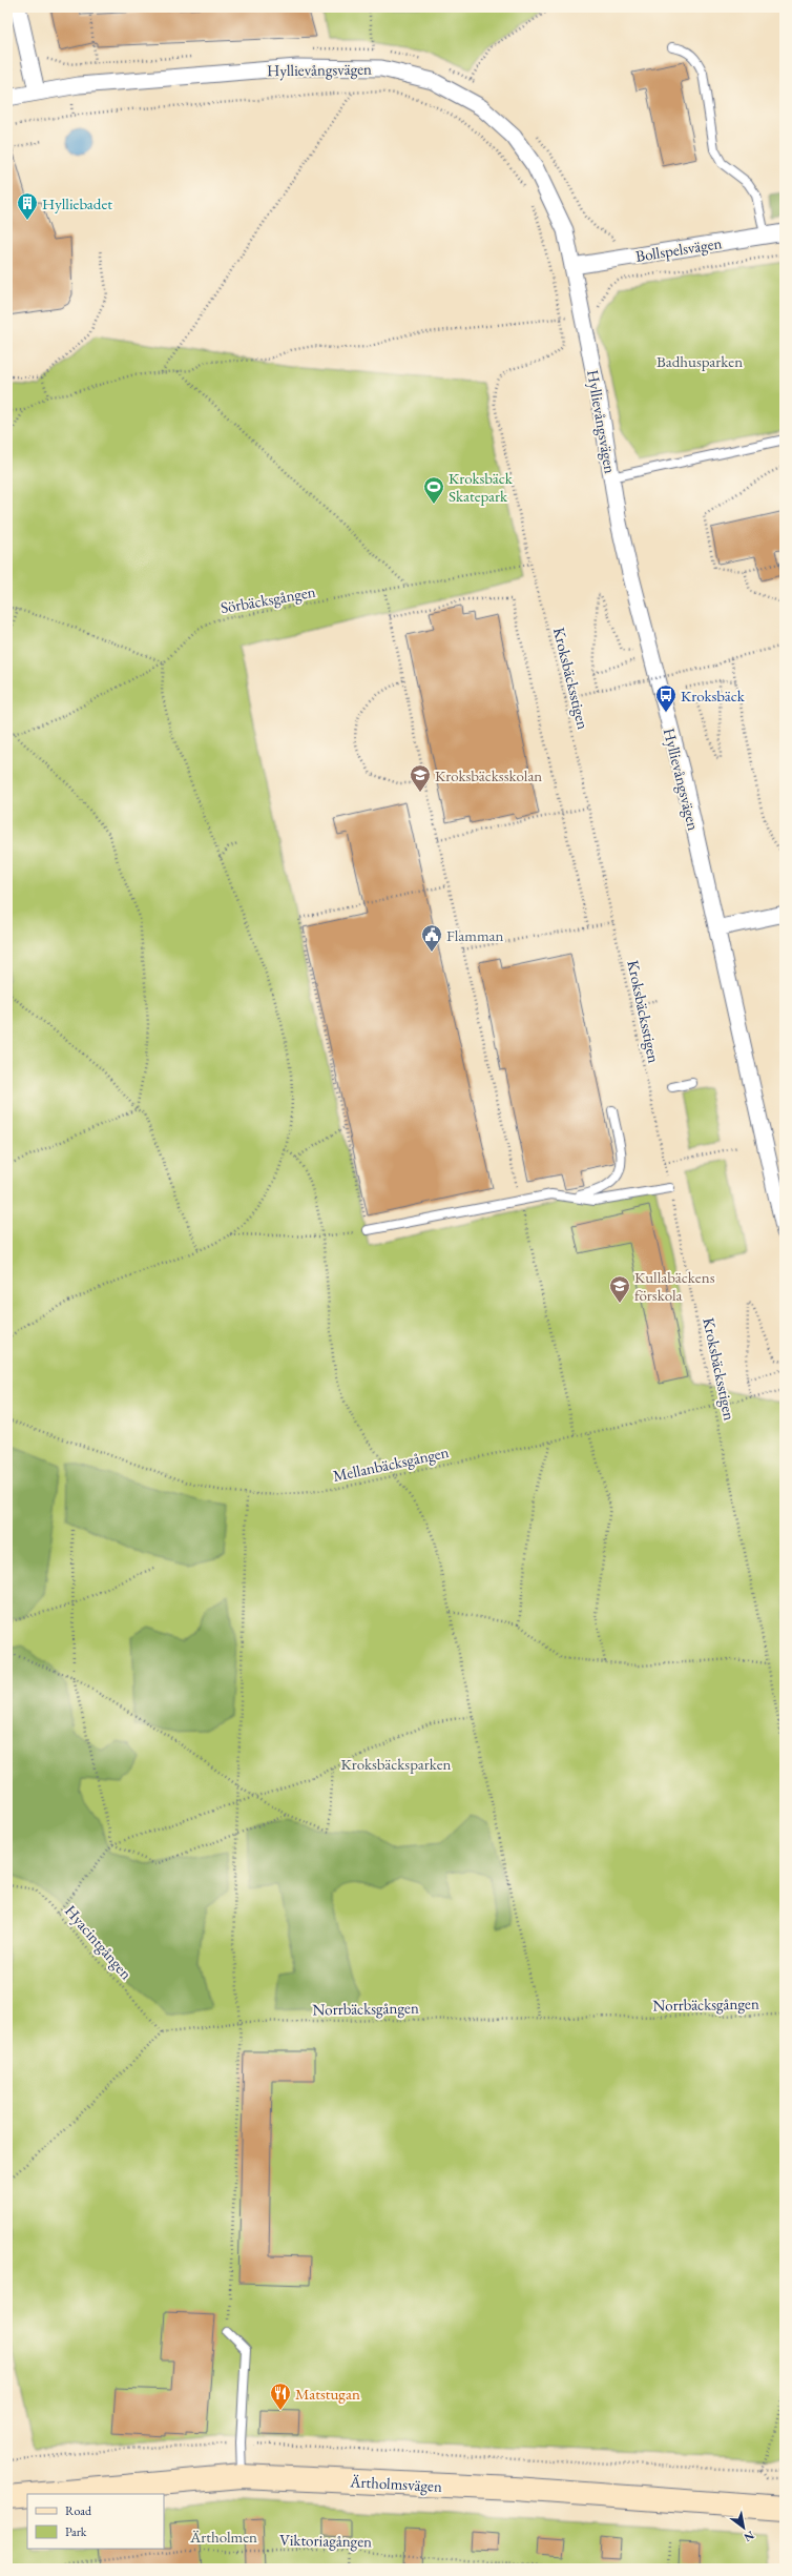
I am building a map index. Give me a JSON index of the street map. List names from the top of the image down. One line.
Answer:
{"streets":{"street":["Hyllievångsvägen","Bollspelsvägen","Ärtholmsvägen"],"path":["Sörbäcksgången","Kroksbäcksstigen","Mellanbäcksgången","Hyacintgången","Norrbäcksgången","Viktoriagången"]},"crossings":[["Hyllievångsvägen","Bollspelsvägen"],["Sörbäcksgången","Kroksbäcksstigen"],["Kroksbäcksstigen","Mellanbäcksgången"],["Hyacintgången","Norrbäcksgången"]],"parks":["Badhusparken","Kroksbäcksparken","Ärtholmen"],"places":{"building":["Hylliebadet"],"sports":["Kroksbäck Skatepark"],"bus stop":["Kroksbäck"],"school or university":["Kroksbäcksskolan","Kullabäckens förskola"],"public building":["Flamman"],"restaurant":["Matstugan"]},"legend":["Road","Park"],"north":"bottom right"}
